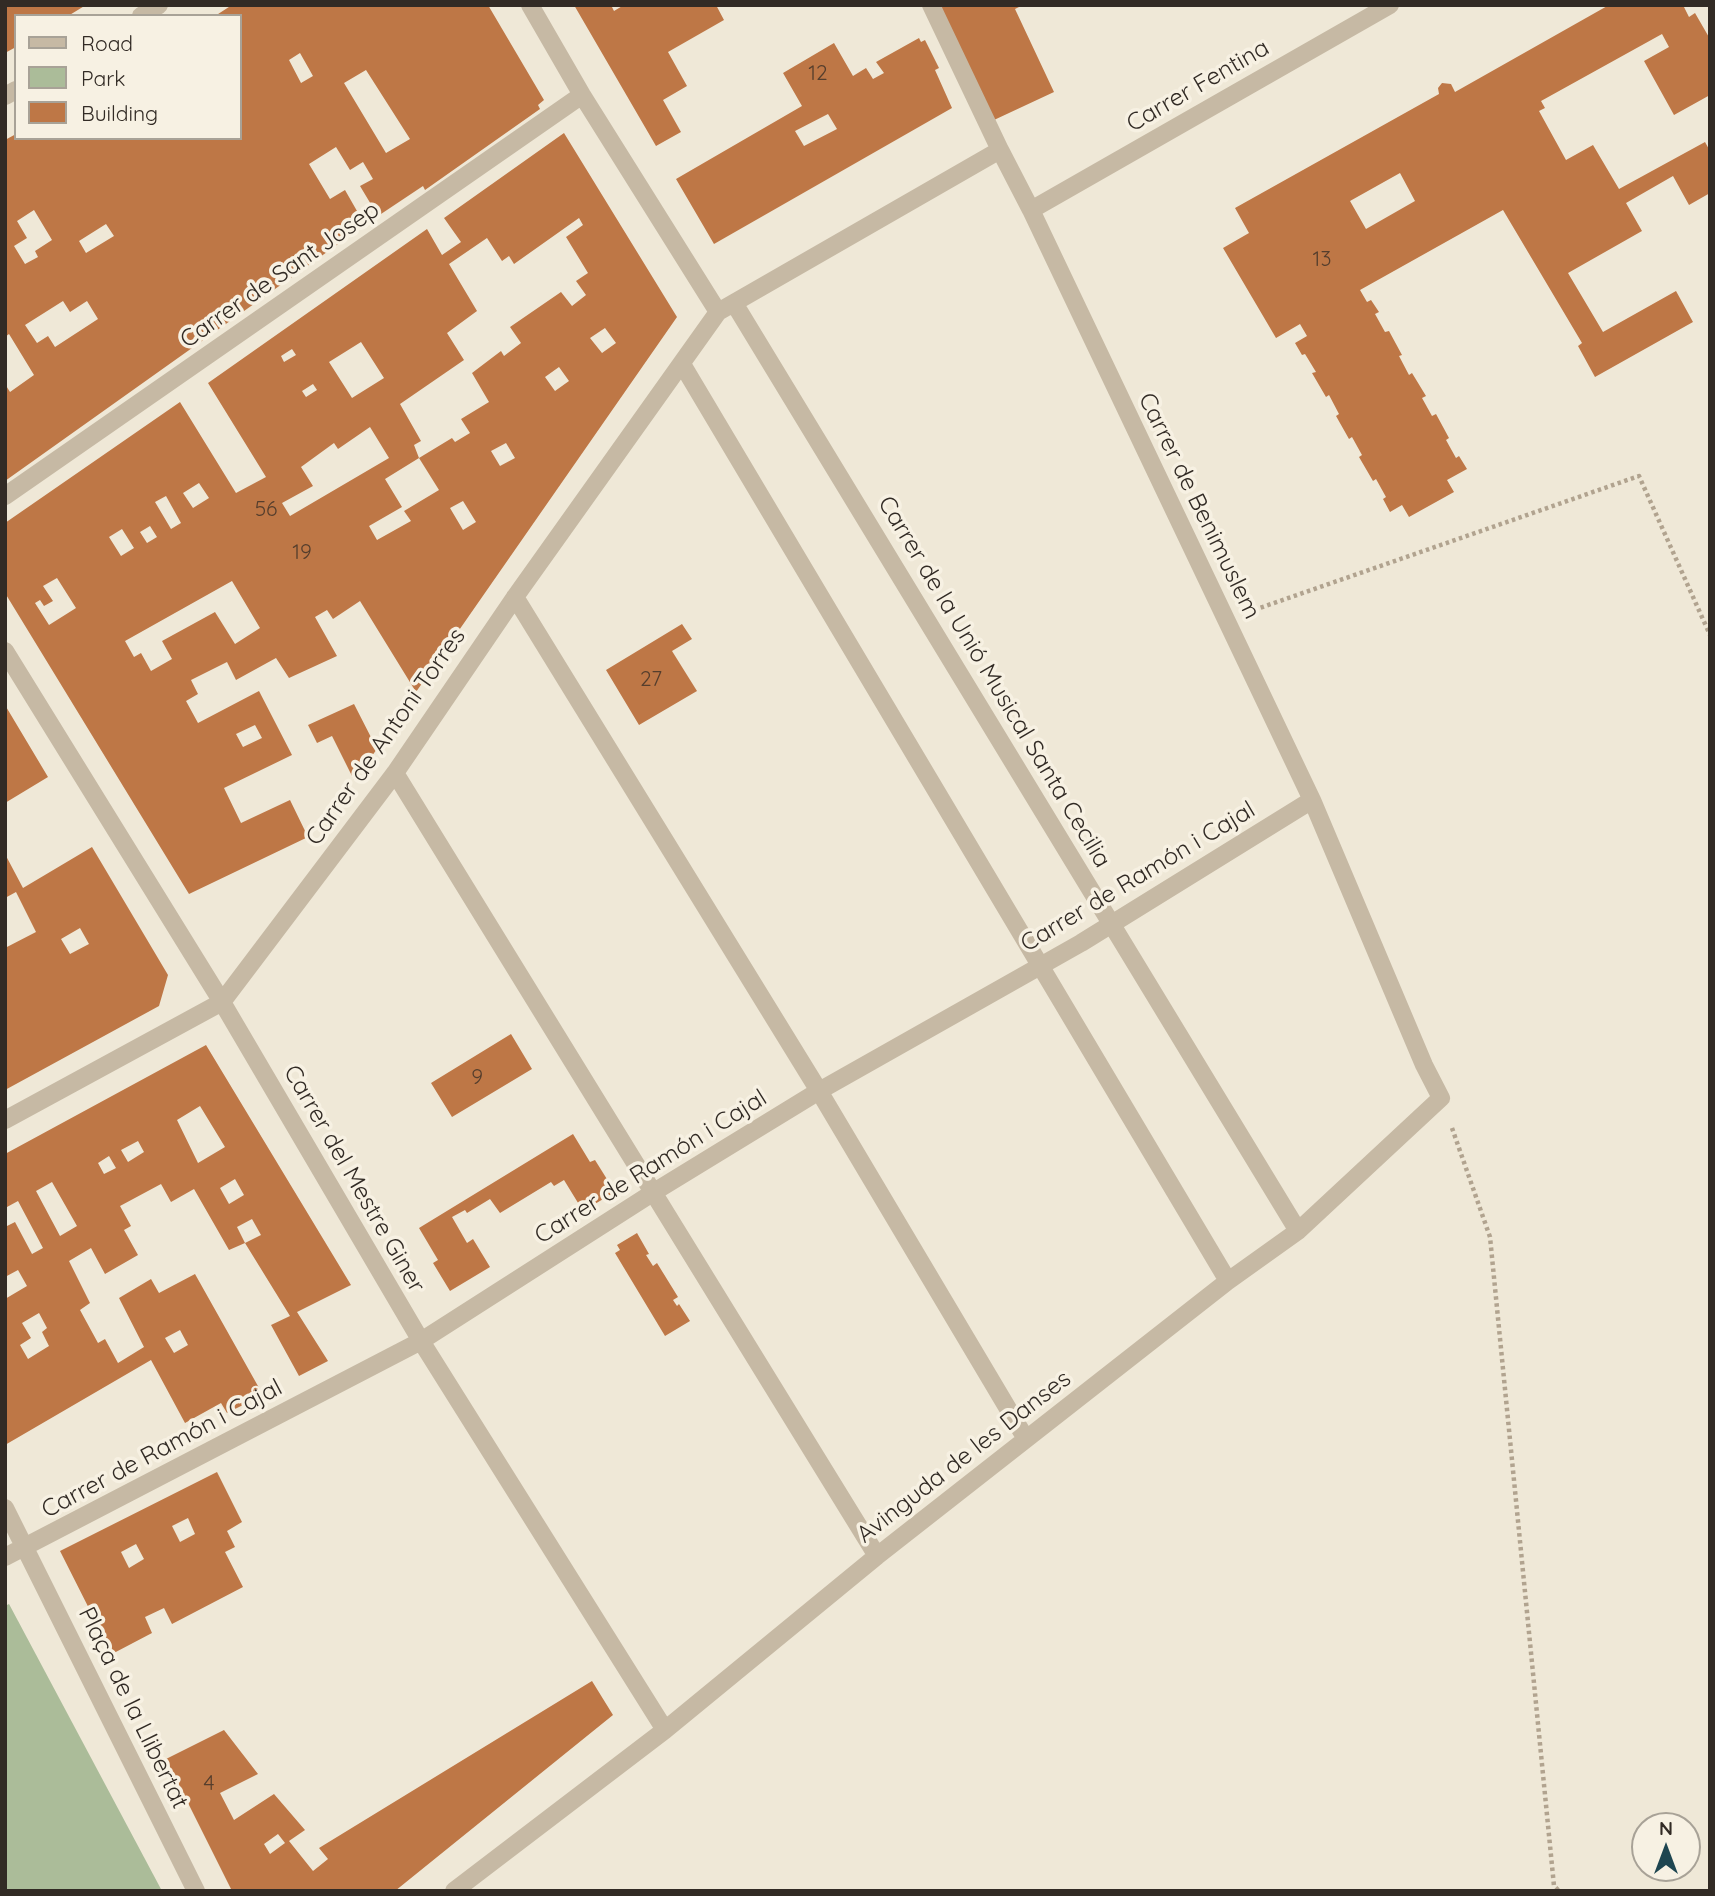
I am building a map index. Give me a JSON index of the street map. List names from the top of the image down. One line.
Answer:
{"streets":{"street":["Carrer Fentina","Carrer de Sant Josep","Carrer de Benimuslem","Carrer de la Unió Musical Santa Cecilia","Carrer de Antoni Torres","Carrer de Ramón i Cajal","Carrer del Mestre Giner","Avinguda de les Danses","Plaça de la Llibertat"]},"crossings":[["Carrer Fentina","Carrer de Benimuslem"],["Carrer de Benimuslem","Carrer de Ramón i Cajal"],["Carrer de Benimuslem","Avinguda de les Danses"],["Carrer de la Unió Musical Santa Cecilia","Carrer de Antoni Torres"],["Carrer de la Unió Musical Santa Cecilia","Carrer de Ramón i Cajal"],["Carrer de la Unió Musical Santa Cecilia","Avinguda de les Danses"],["Carrer de Antoni Torres","Carrer del Mestre Giner"],["Carrer de Ramón i Cajal","Carrer del Mestre Giner"],["Carrer de Ramón i Cajal","Plaça de la Llibertat"],["Carrer del Mestre Giner","Avinguda de les Danses"]],"house_numbers":["12","13","56","19","27","9","4"],"legend":["Road","Park","Building"],"north":"top"}
